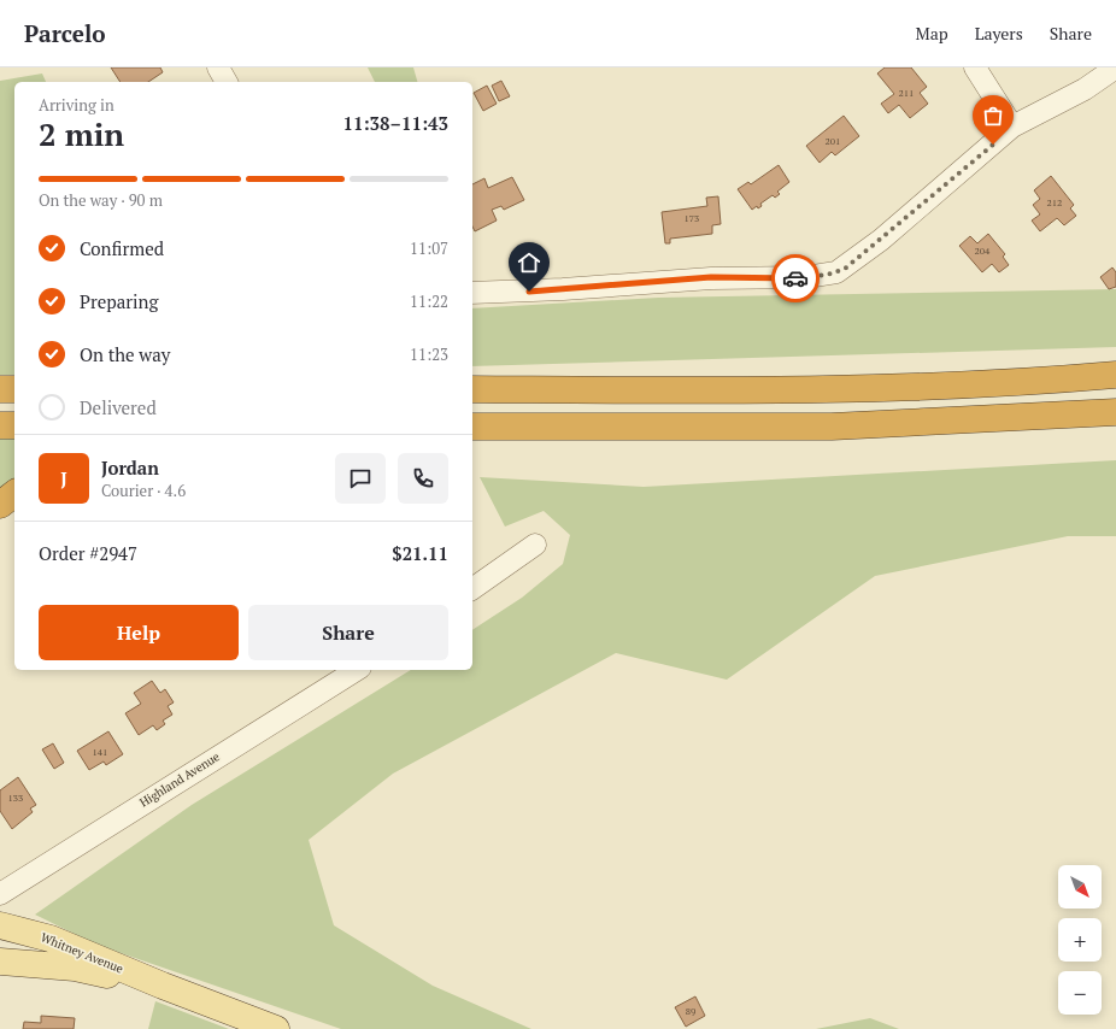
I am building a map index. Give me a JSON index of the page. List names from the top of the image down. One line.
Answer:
{"streets":{"main road":["Whitney Avenue"],"street":["Highland Avenue"]},"house_numbers":["211","201","212","173","204","141","133","89"],"north":"bottom right","page":{"header":"Parcelo","nav":["Map","Layers","Share"],"heading":["2 min","Arriving in","11:38–11:43"],"panel":["Jordan","Courier · 4.6","Order #2947","$21.11"],"bar":"On the way · 90 m","list":[["Confirmed","11:07"],["Preparing","11:22"],["On the way","11:23"],"Delivered"],"round":"J","buttons":["Help","Share"],"map_buttons":["+","−"]}}
